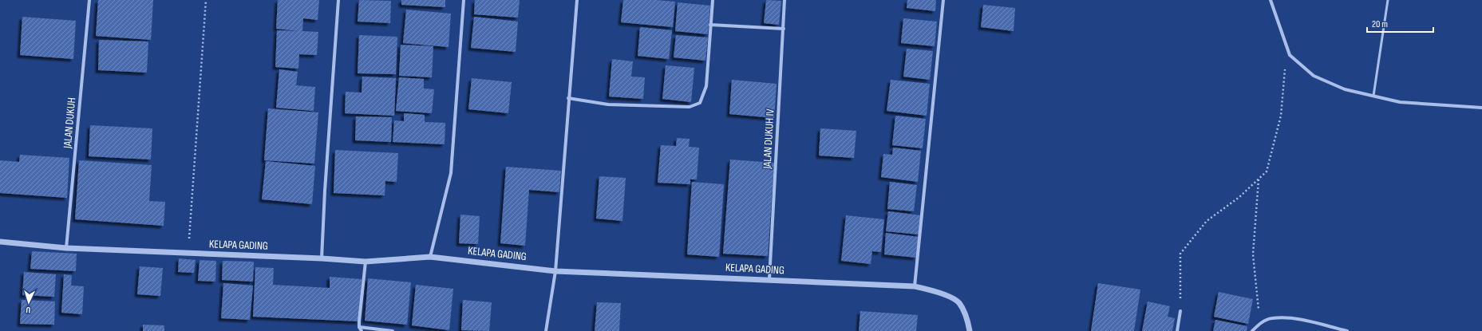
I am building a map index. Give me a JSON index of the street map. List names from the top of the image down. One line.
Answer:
{"streets":{"street":["JALAN DUKUH","JALAN DUKUH IV","KELAPA GADING"]},"crossings":[["JALAN DUKUH","KELAPA GADING"],["JALAN DUKUH IV","KELAPA GADING"]],"scale_bar":"20 m","north":"bottom"}
